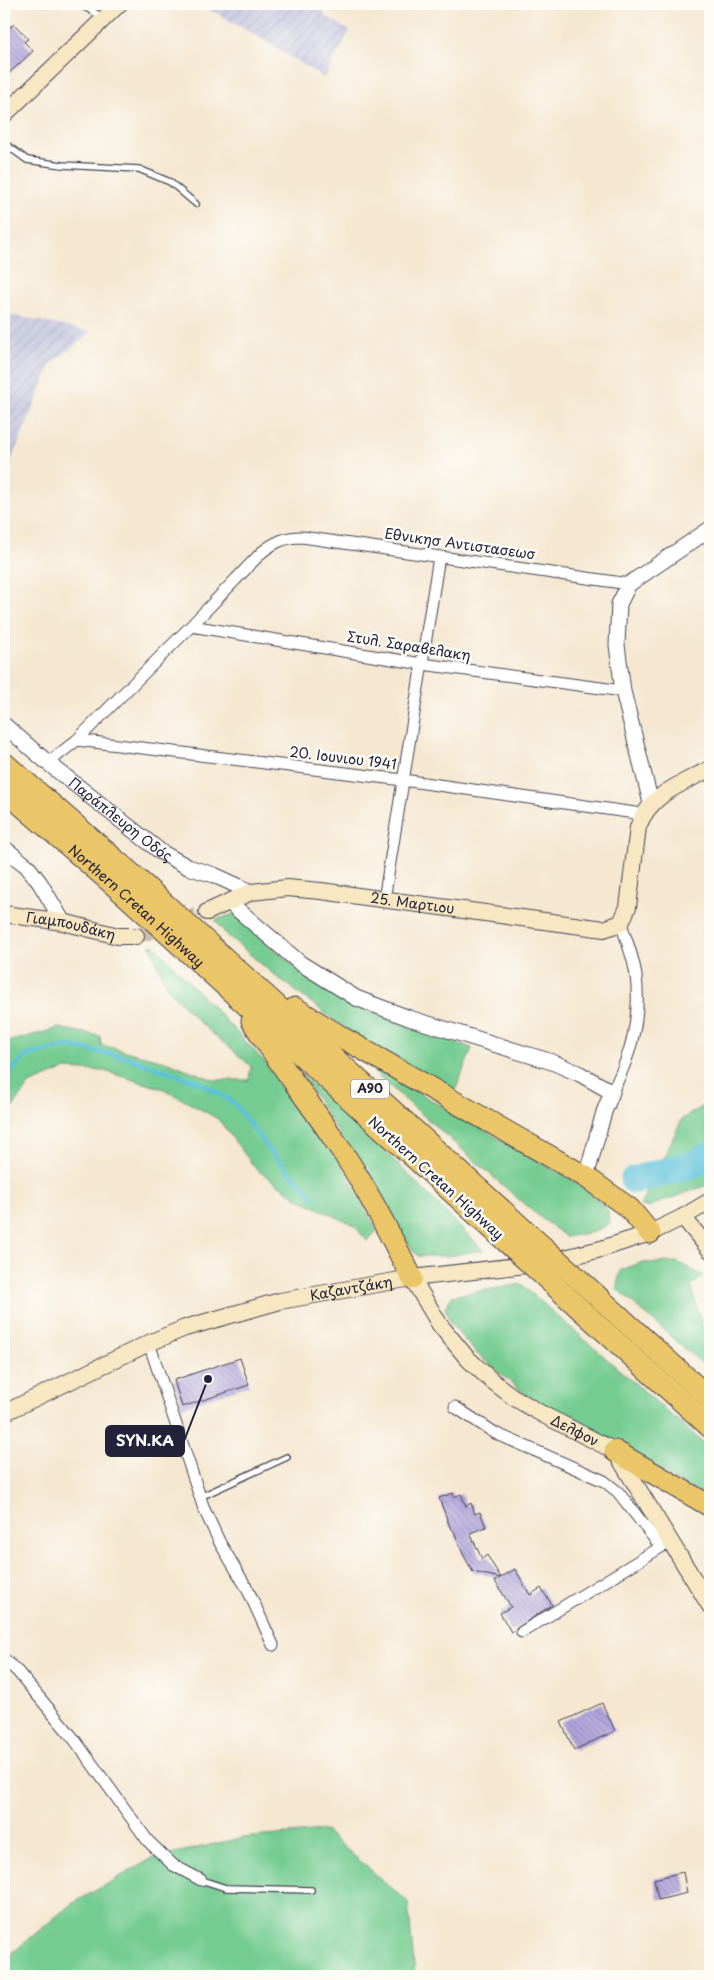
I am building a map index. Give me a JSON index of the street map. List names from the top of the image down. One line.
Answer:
{"streets":{"highway":["Northern Cretan Highway","Α90"],"main road":["25. Μαρτιου","Γιαμπουδάκη","Καζαντζάκη","Δελφον"],"street":["Εθνικησ Αντιστασεωσ","Στυλ. Σαραβελακη","20. Ιουνιου 1941","Παράπλευρη Οδός"]},"crossings":[["Εθνικησ Αντιστασεωσ","Στυλ. Σαραβελακη"],["Παράπλευρη Οδός","25. Μαρτιου"],["Καζαντζάκη","Δελφον"]],"places":["SYN.KA"]}
